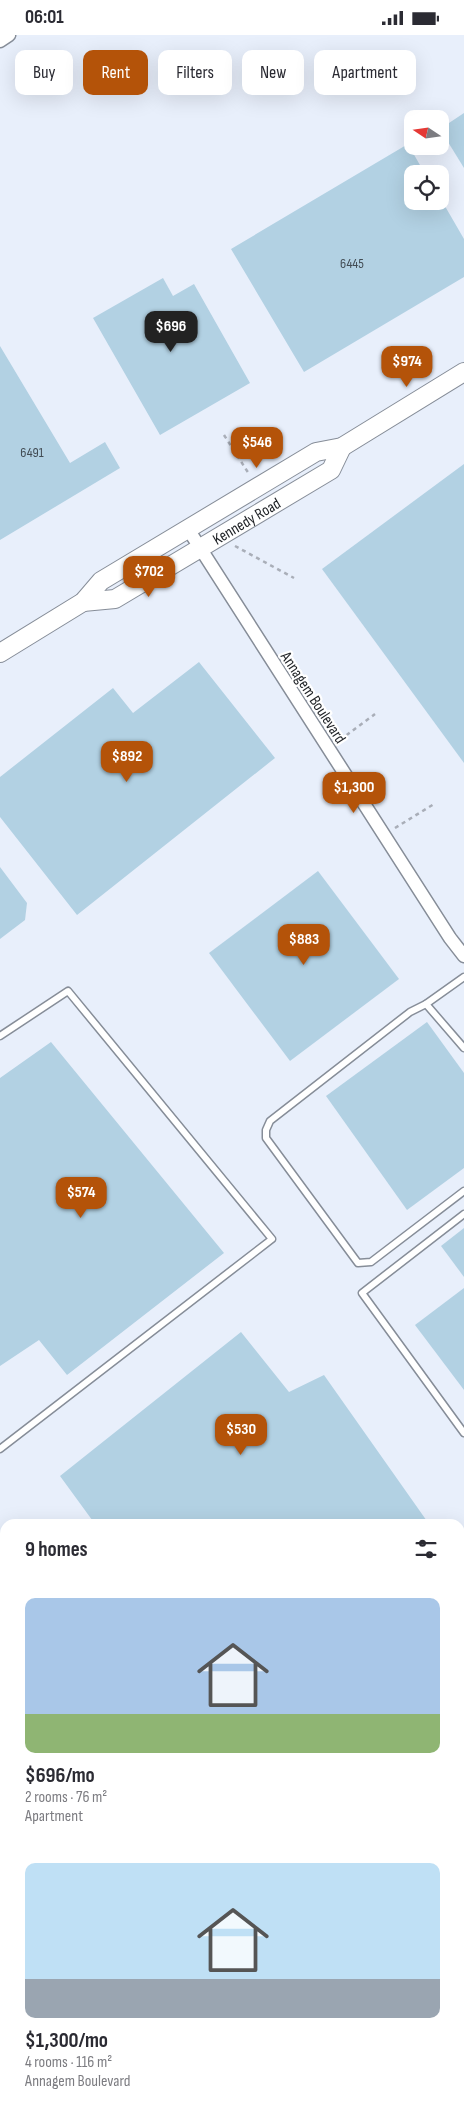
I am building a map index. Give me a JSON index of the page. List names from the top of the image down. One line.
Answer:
{"streets":{"main road":["Kennedy Road"],"street":["Annagem Boulevard"]},"crossings":[["Kennedy Road","Annagem Boulevard"]],"house_numbers":["6445","6491"],"north":"left","page":{"status":"06:01","chip":["Buy","Rent","Filters","New","Apartment"],"price":["$696","$974","$546","$702","$892","$1,300","$883","$574","$530"],"heading":"9 homes","list":[{"name":"$696/mo","note":"2 rooms · 76 m² · Apartment"},{"name":"$1,300/mo","note":"4 rooms · 116 m² · Annagem Boulevard"}]}}
